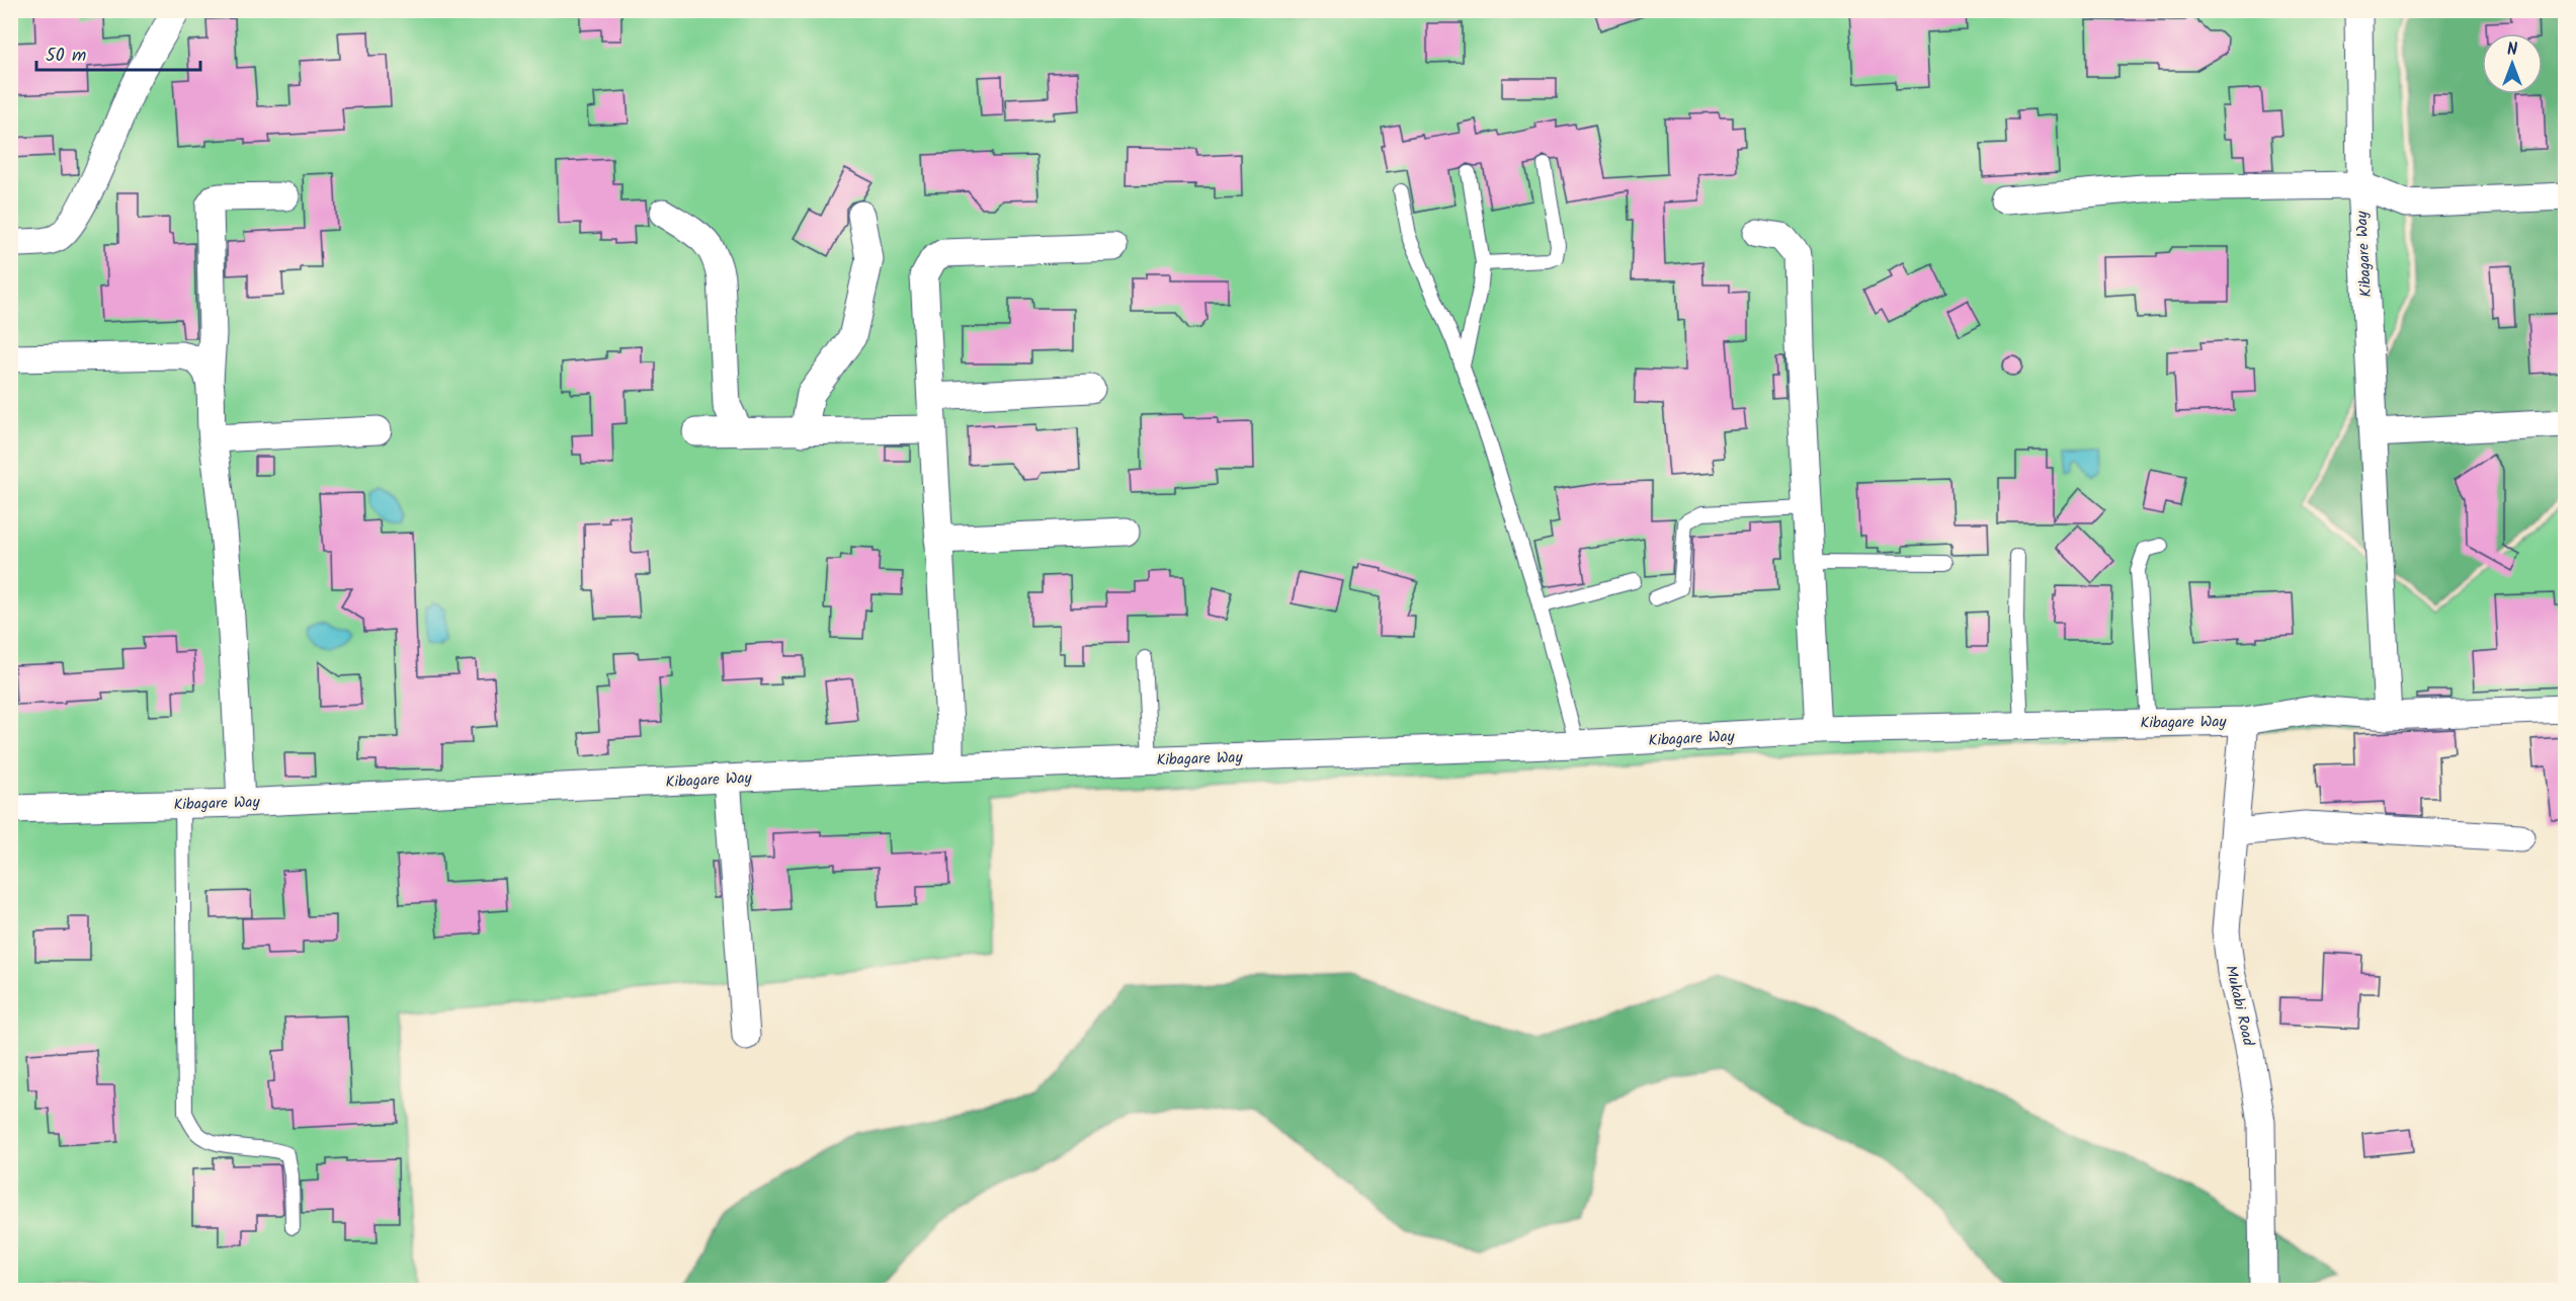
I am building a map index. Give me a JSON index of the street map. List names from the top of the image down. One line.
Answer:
{"streets":{"street":["Kibagare Way","Mukabi Road"]},"crossings":[["Kibagare Way","Mukabi Road"]],"scale_bar":"50 m","north":"top"}
